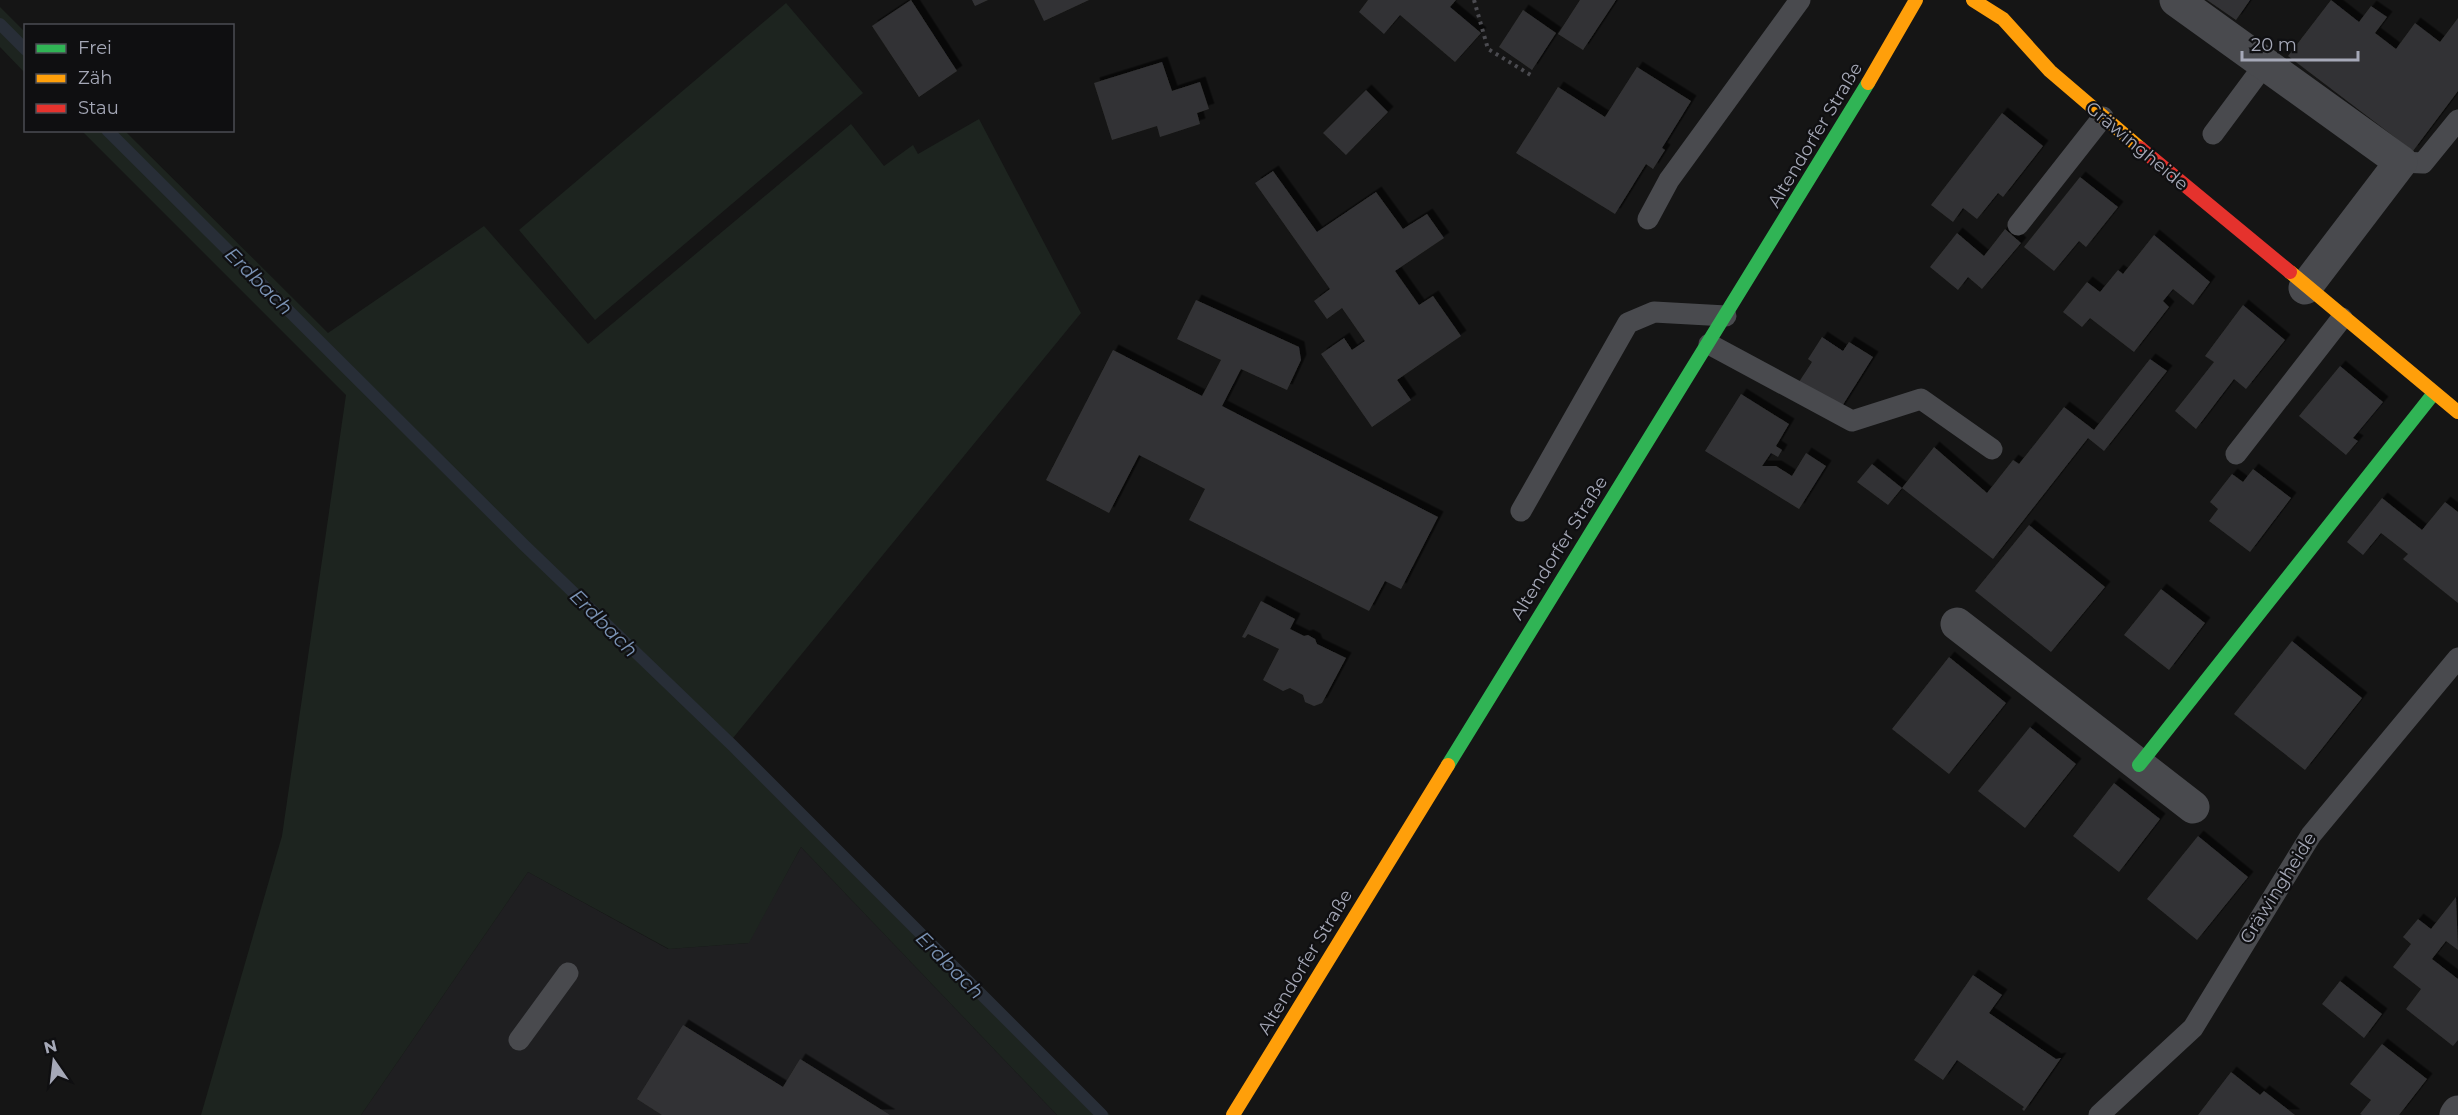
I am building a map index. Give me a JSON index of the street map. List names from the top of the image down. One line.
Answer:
{"streets":{"street":["Altendorfer Straße","Gräwingheide"]},"water":["Erdbach"],"legend":["Frei","Zäh","Stau"],"scale_bar":"20 m","north":"top"}
